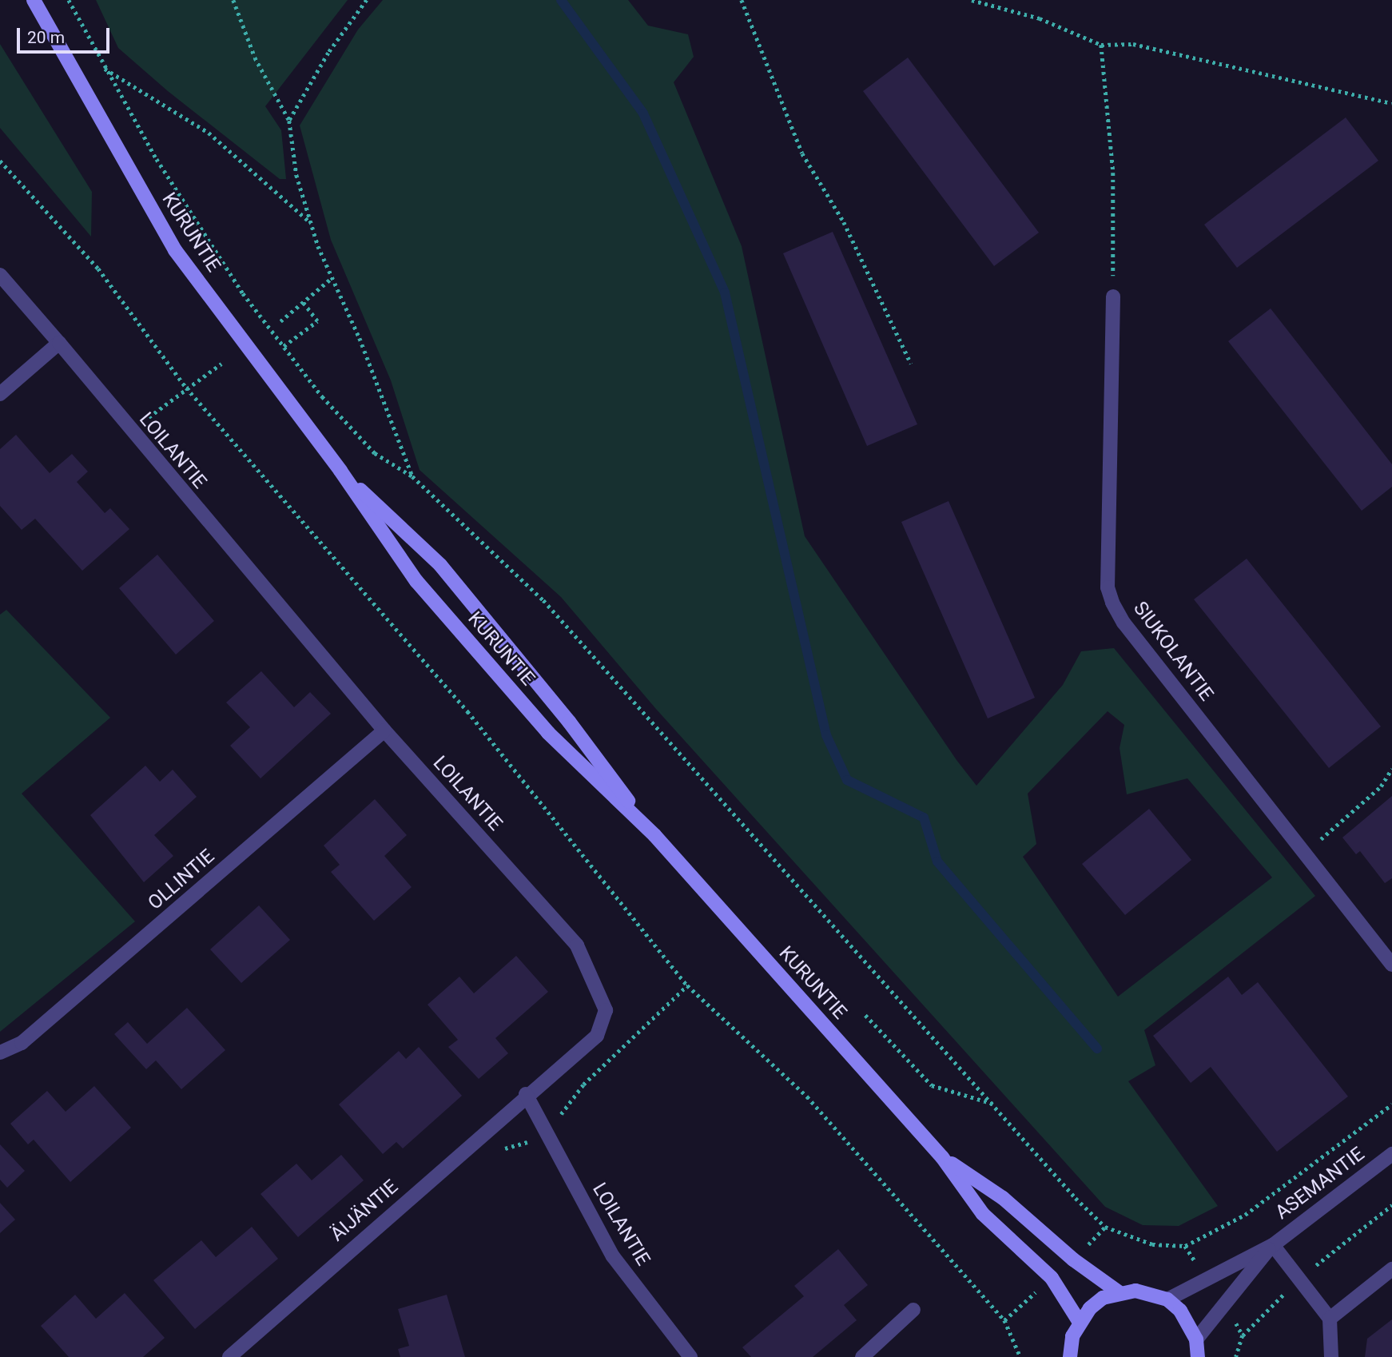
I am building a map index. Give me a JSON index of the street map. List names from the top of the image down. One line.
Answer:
{"streets":{"main road":["KURUNTIE"],"street":["LOILANTIE","SIUKOLANTIE","OLLINTIE","ASEMANTIE","ÄIJÄNTIE"]},"crossings":[["LOILANTIE","OLLINTIE"],["LOILANTIE","ÄIJÄNTIE"]],"scale_bar":"20 m"}
